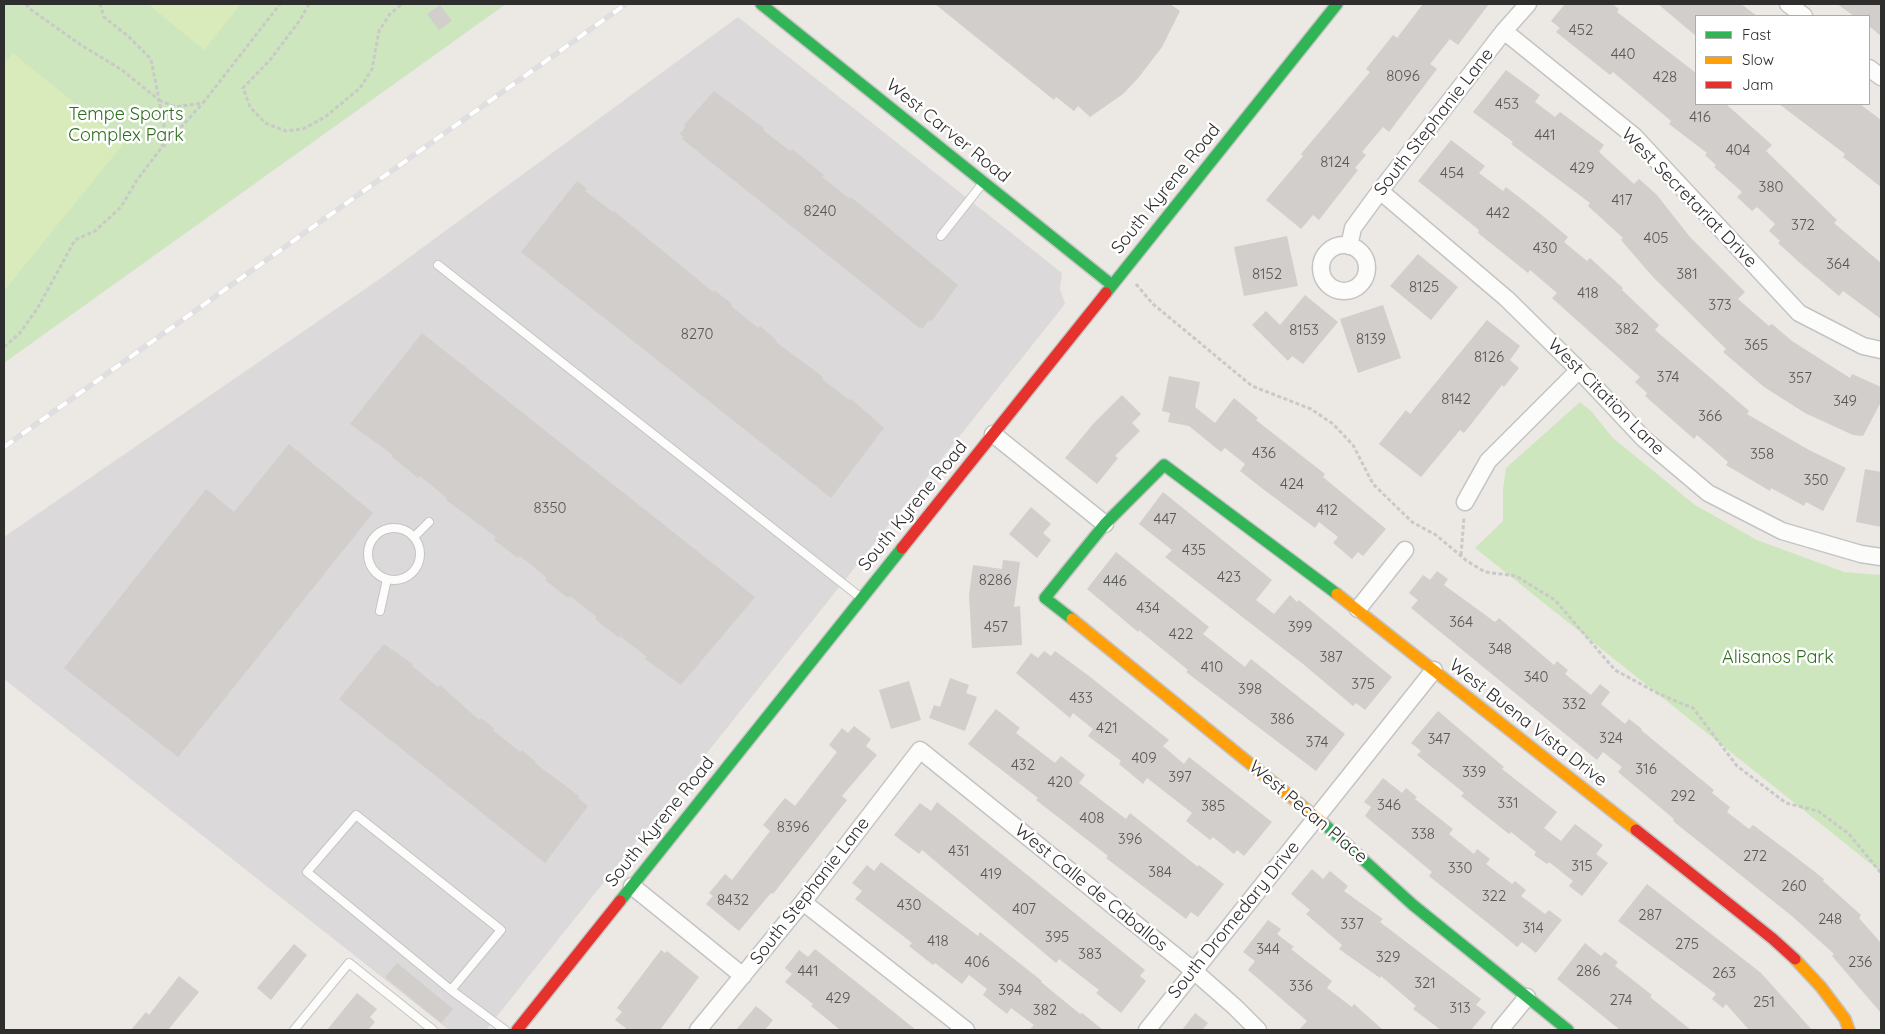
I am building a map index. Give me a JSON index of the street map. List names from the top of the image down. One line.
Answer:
{"streets":{"street":["South Stephanie Lane","West Carver Road","South Kyrene Road","West Secretariat Drive","West Citation Lane","West Buena Vista Drive","West Pecan Place","West Calle de Caballos","South Dromedary Drive"]},"crossings":[["South Stephanie Lane","West Secretariat Drive"],["South Stephanie Lane","West Citation Lane"],["South Stephanie Lane","West Calle de Caballos"],["West Carver Road","South Kyrene Road"],["West Buena Vista Drive","West Pecan Place"],["West Buena Vista Drive","South Dromedary Drive"],["West Pecan Place","South Dromedary Drive"],["West Calle de Caballos","South Dromedary Drive"]],"parks":["Tempe Sports Complex Park","Alisanos Park"],"house_numbers":["452","440","8096","428","453","416","441","404","8124","429","454","380","417","8240","442","372","405","430","364","8152","381","8125","418","373","382","8153","8270","8139","365","8126","374","357","8142","349","366","436","358","350","424","8350","412","447","435","423","8286","446","434","364","457","399","422","348","387","410","340","375","398","433","332","386","421","324","347","374","409","432","316","339","397","420","292","331","346","385","408","8396","338","396","431","272","315","330","384","419","260","322","8432","430","407","287","248","337","314","395","418","275","344","383","329","406","236","441","286","263","321","336","394","429","274","251","313","382"],"legend":["Fast","Slow","Jam"]}
